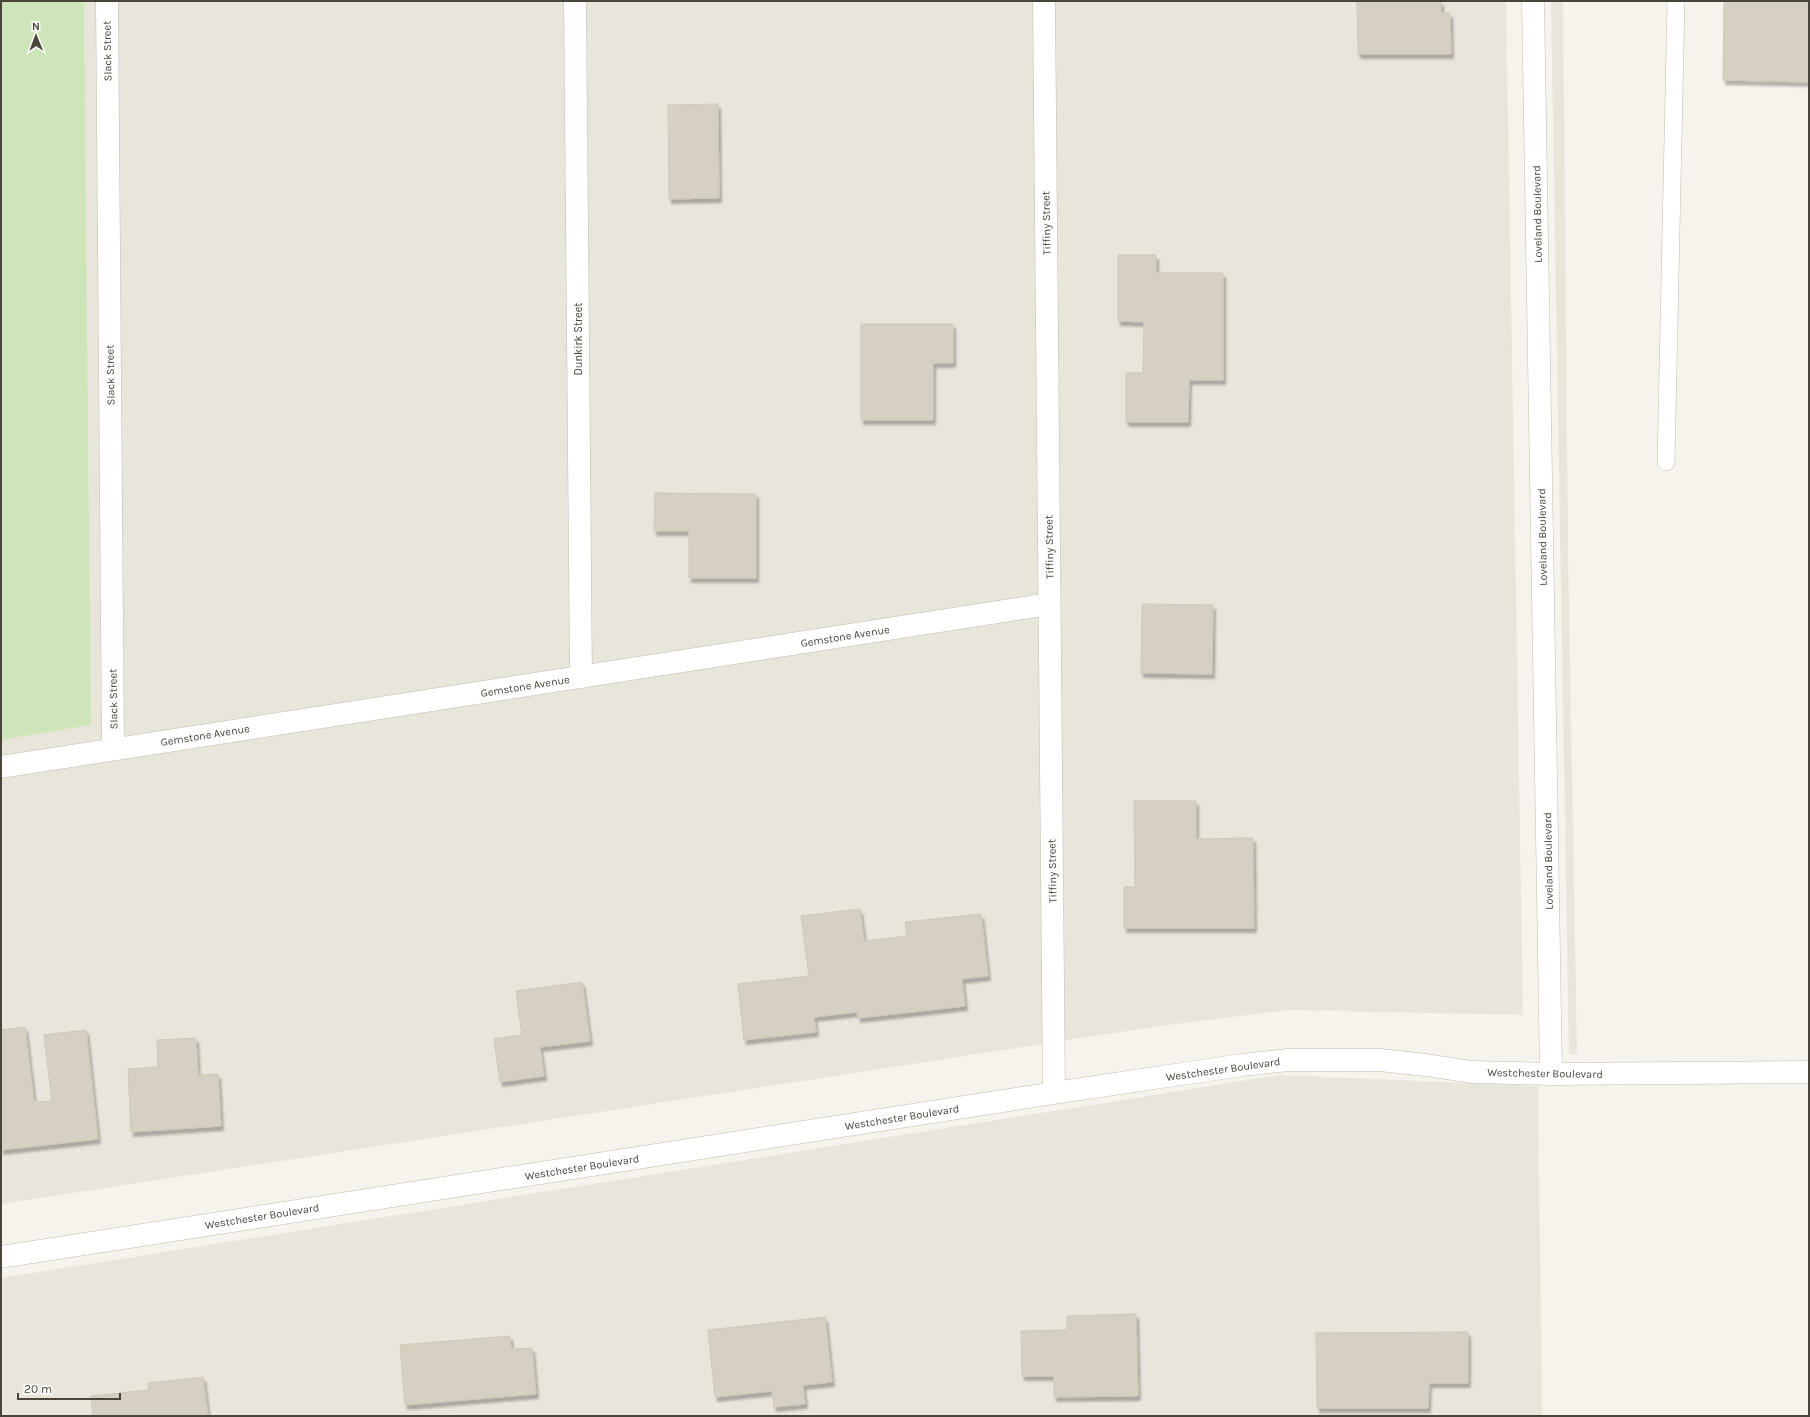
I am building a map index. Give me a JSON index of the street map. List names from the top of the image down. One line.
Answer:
{"streets":{"street":["Slack Street","Loveland Boulevard","Tiffiny Street","Dunkirk Street","Gemstone Avenue","Westchester Boulevard"]},"crossings":[["Slack Street","Gemstone Avenue"],["Loveland Boulevard","Westchester Boulevard"],["Tiffiny Street","Gemstone Avenue"],["Tiffiny Street","Westchester Boulevard"],["Dunkirk Street","Gemstone Avenue"]],"scale_bar":"20 m","north":"top"}
